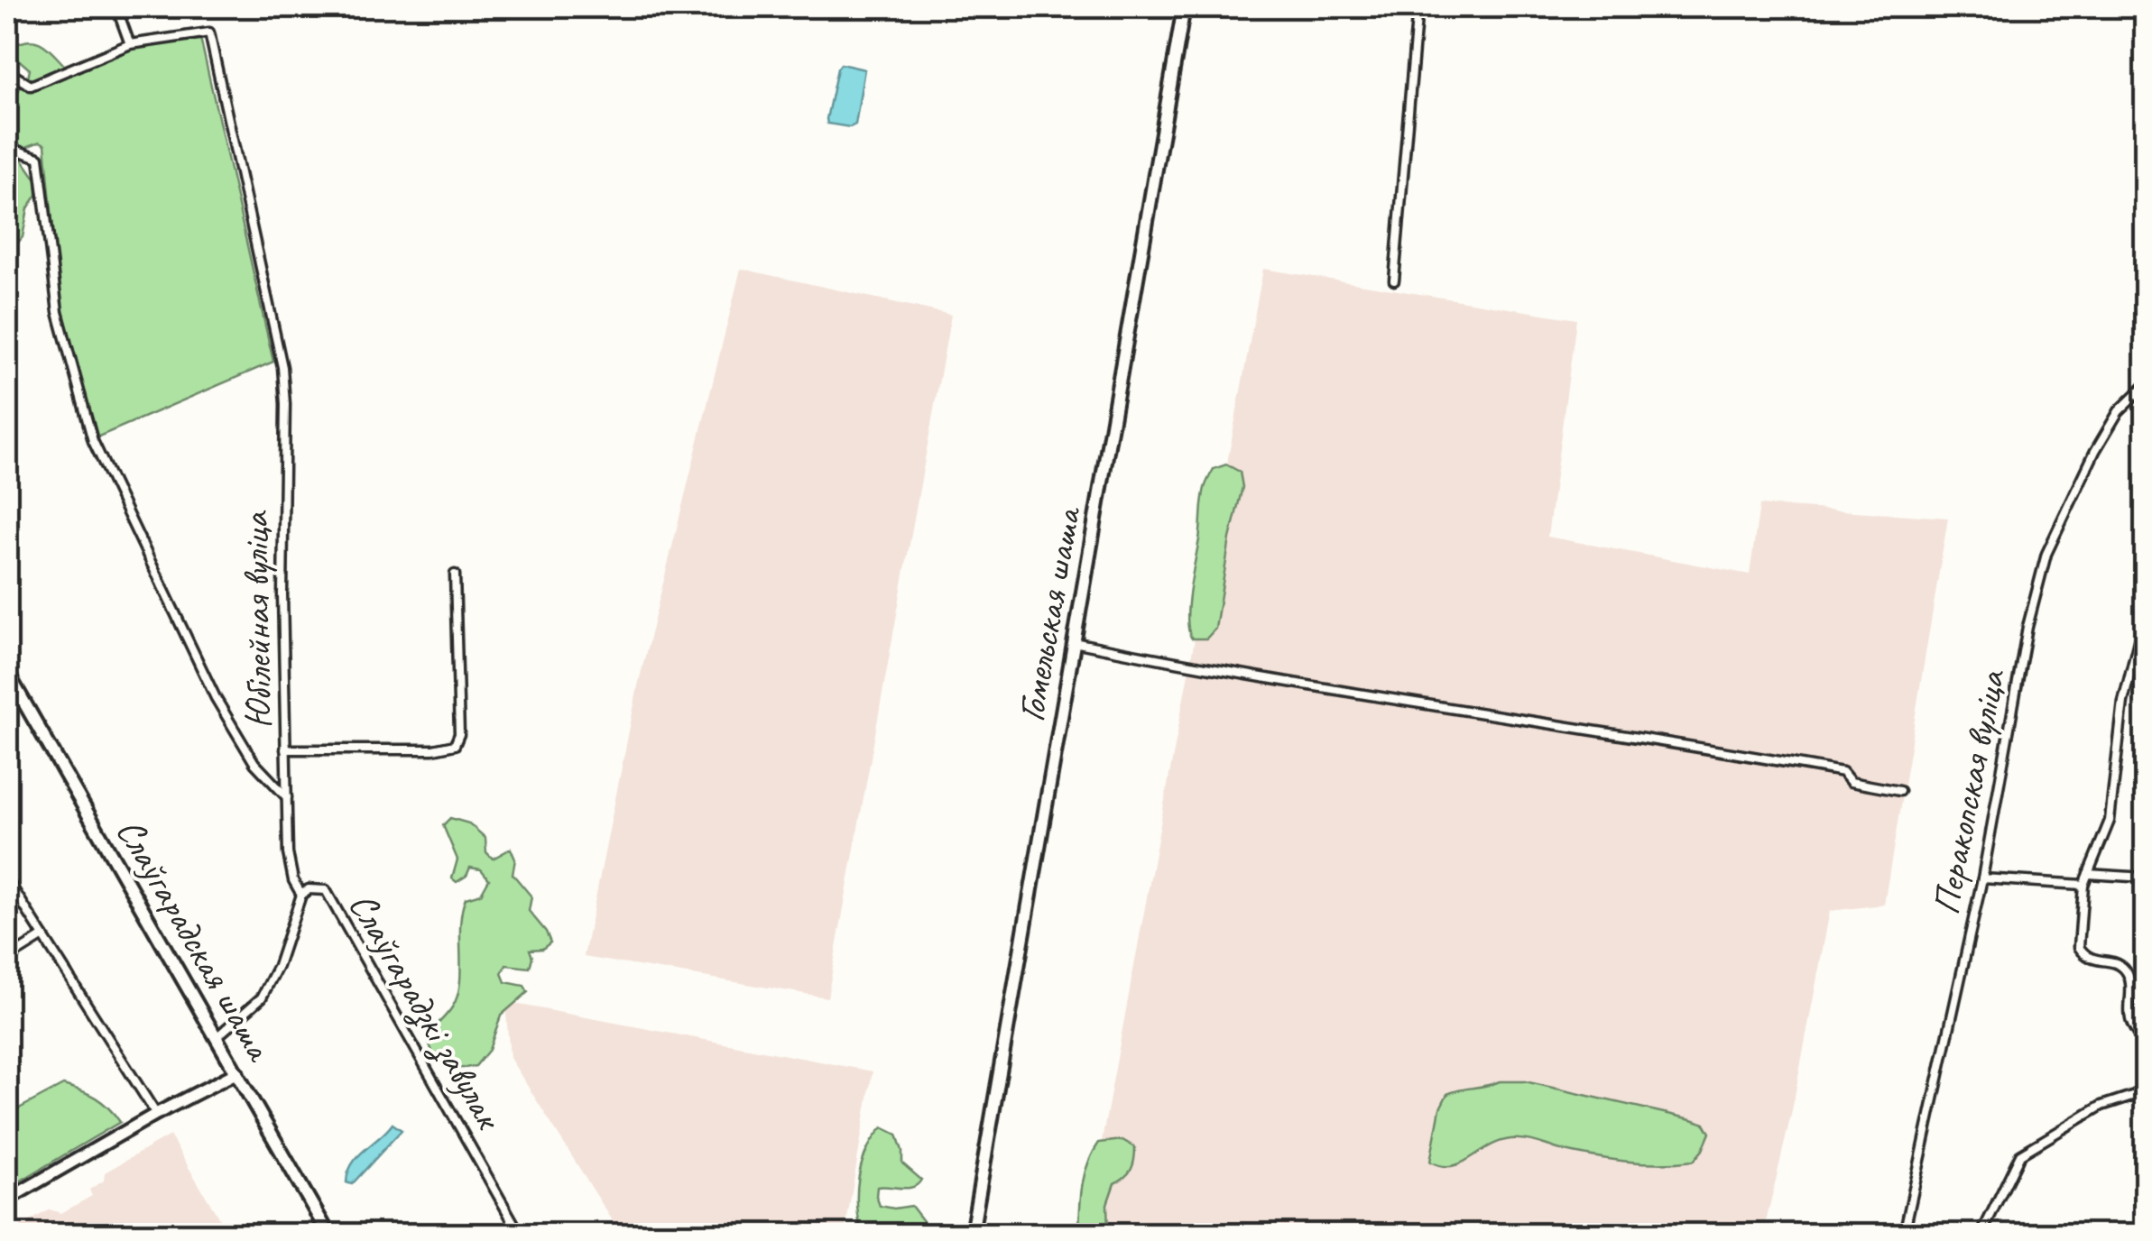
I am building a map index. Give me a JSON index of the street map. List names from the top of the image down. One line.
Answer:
{"streets":{"main road":["Гомельская шаша","Слаўгарадская шаша"],"street":["Юбілейная вуліца","Перакопская вуліца","Слаўгарадзкі завулак"]},"crossings":[["Юбілейная вуліца","Слаўгарадзкі завулак"],["Слаўгарадская шаша","Слаўгарадзкі завулак"]]}
